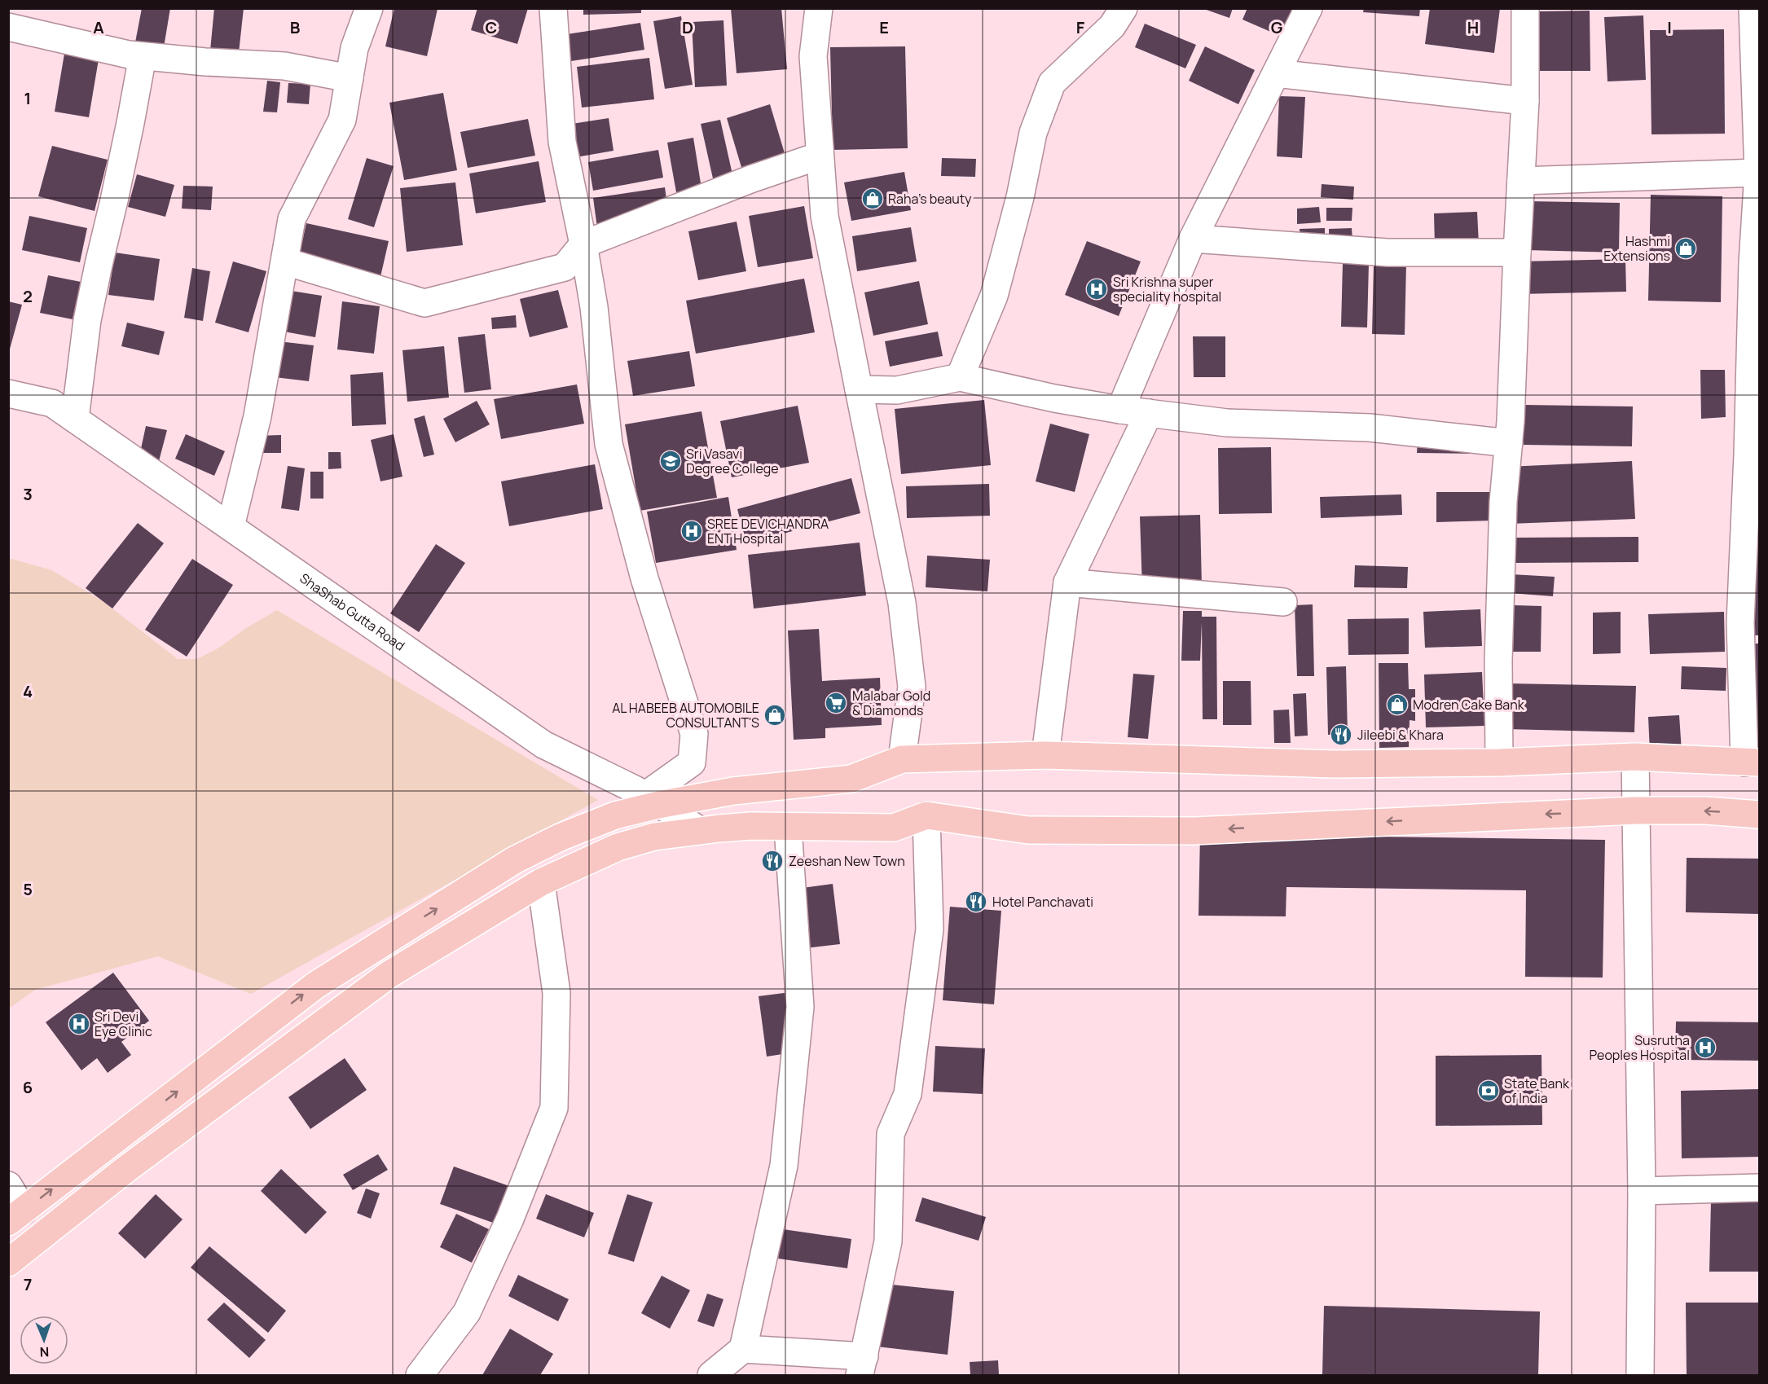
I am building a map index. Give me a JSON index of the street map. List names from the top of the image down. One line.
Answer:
{"streets":{"street":["ShaShab Gutta Road"]},"places":{"shop":["Raha's beauty","Hashmi Extensions","Modren Cake Bank","AL HABEEB AUTOMOBILE CONSULTANT'S"],"hospital":["Sri Krishna super speciality hospital","SREE DEVICHANDRA ENT Hospital","Sri Devi Eye Clinic","Susrutha Peoples Hospital"],"school or university":["Sri Vasavi Degree College"],"supermarket":["Malabar Gold & Diamonds"],"restaurant":["Jileebi & Khara","Zeeshan New Town","Hotel Panchavati"],"bank":["State Bank of India"]},"north":"bottom","grid":{"columns":["A","B","C","D","E","F","G","H","I"],"rows":["1","2","3","4","5","6","7"]}}
